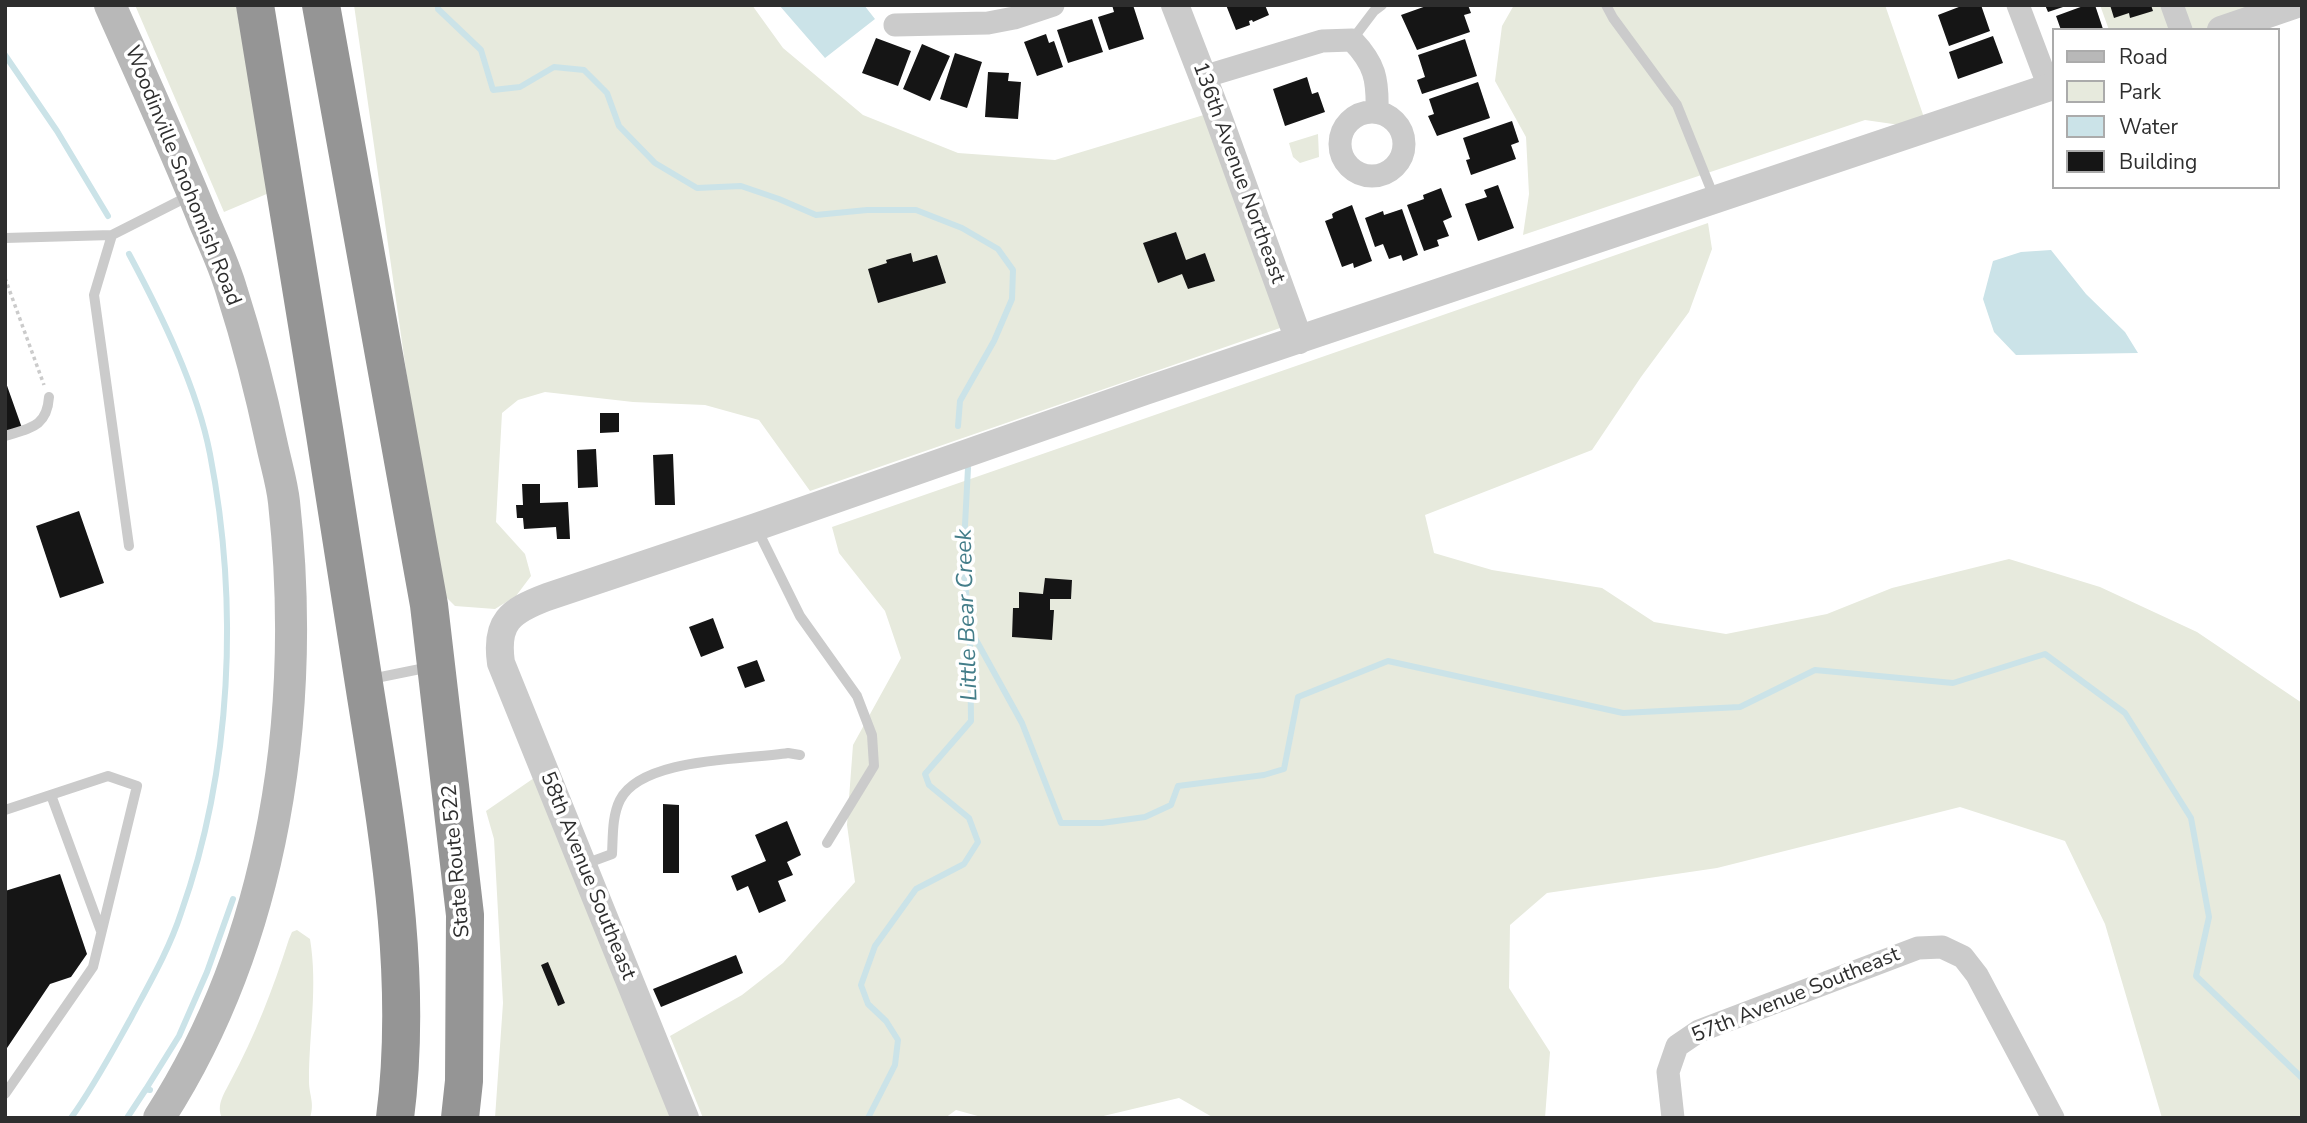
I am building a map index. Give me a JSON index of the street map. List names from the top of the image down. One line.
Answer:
{"streets":{"highway":["State Route 522"],"main road":["Woodinville Snohomish Road"],"street":["136th Avenue Northeast","58th Avenue Southeast","57th Avenue Southeast"]},"water":["Little Bear Creek"],"legend":["Road","Park","Water","Building"]}
